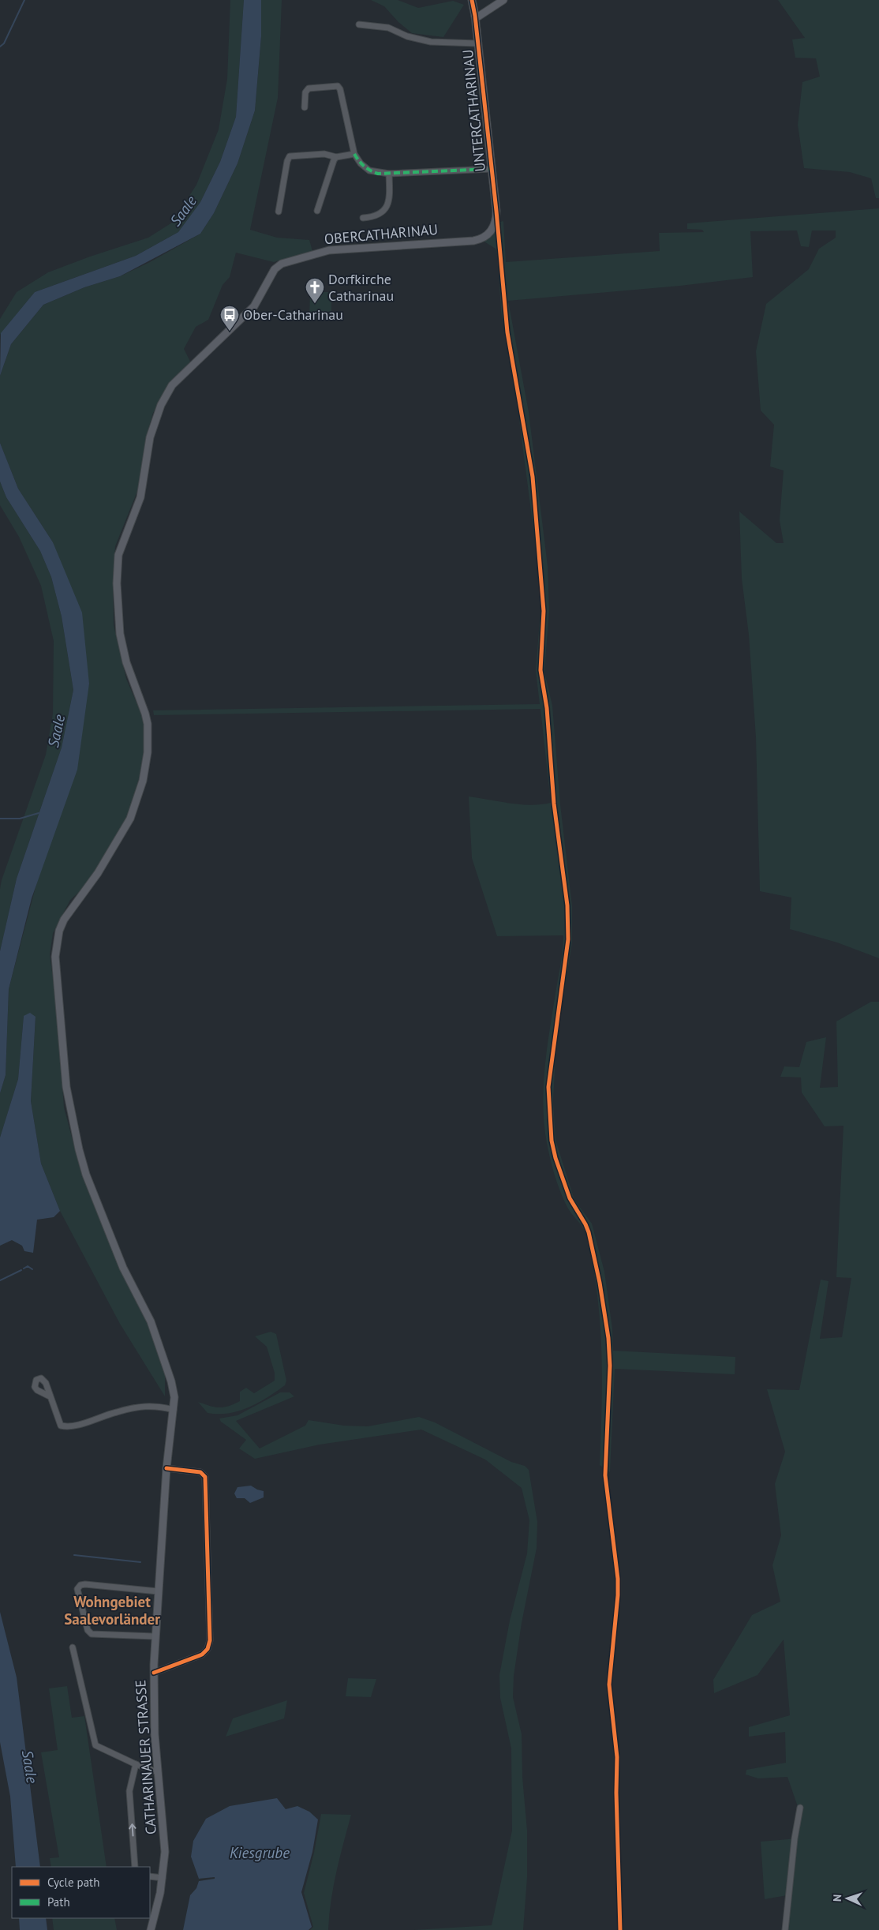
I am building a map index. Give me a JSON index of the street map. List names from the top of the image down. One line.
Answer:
{"streets":{"main road":["UNTERCATHARINAU","OBERCATHARINAU","CATHARINAUER STRASSE"]},"crossings":[["UNTERCATHARINAU","OBERCATHARINAU"],["OBERCATHARINAU","CATHARINAUER STRASSE"]],"districts":["Wohngebiet Saalevorländer"],"water":["Saale","Kiesgrube"],"places":{"church":["Dorfkirche Catharinau"],"bus stop":["Ober-Catharinau"]},"legend":["Cycle path","Path"],"north":"left"}
